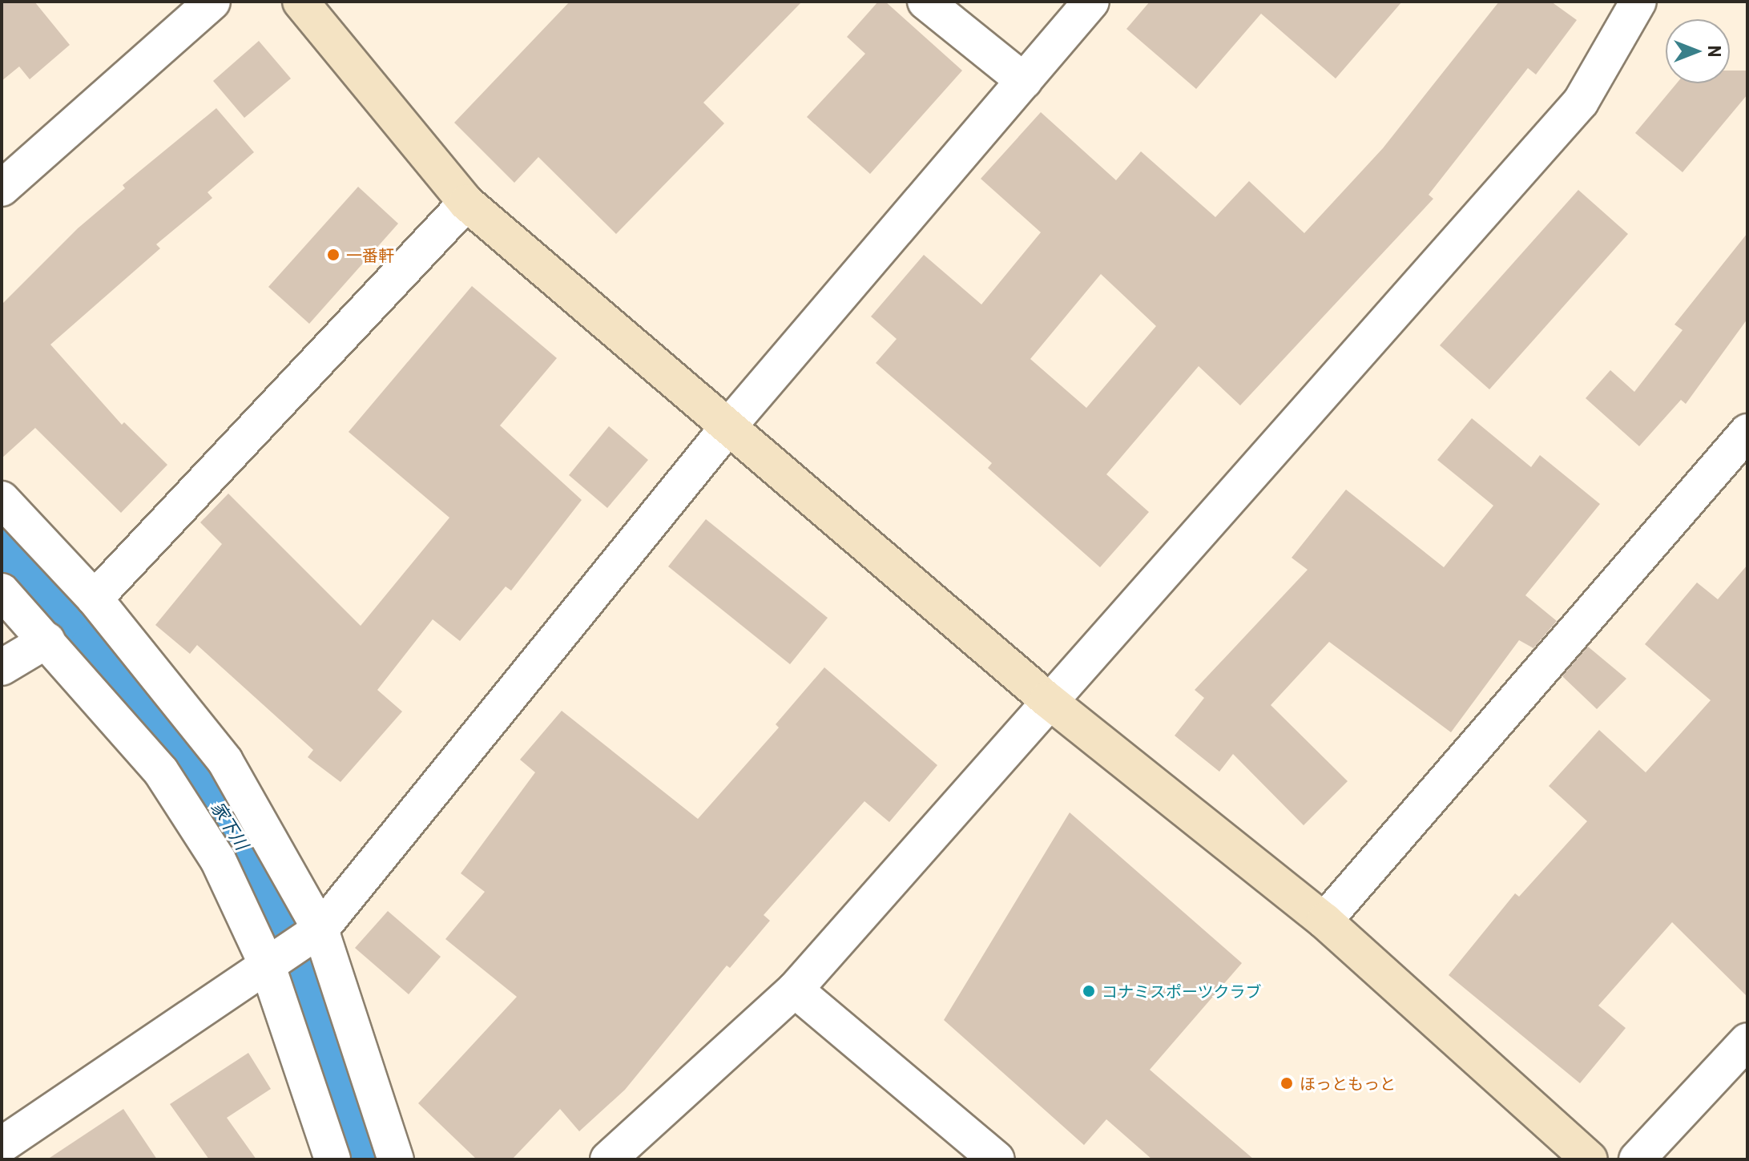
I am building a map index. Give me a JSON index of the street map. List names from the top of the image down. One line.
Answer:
{"water":["家下川"],"places":["一番軒","コナミスポーツクラブ","ほっともっと"],"north":"right"}
